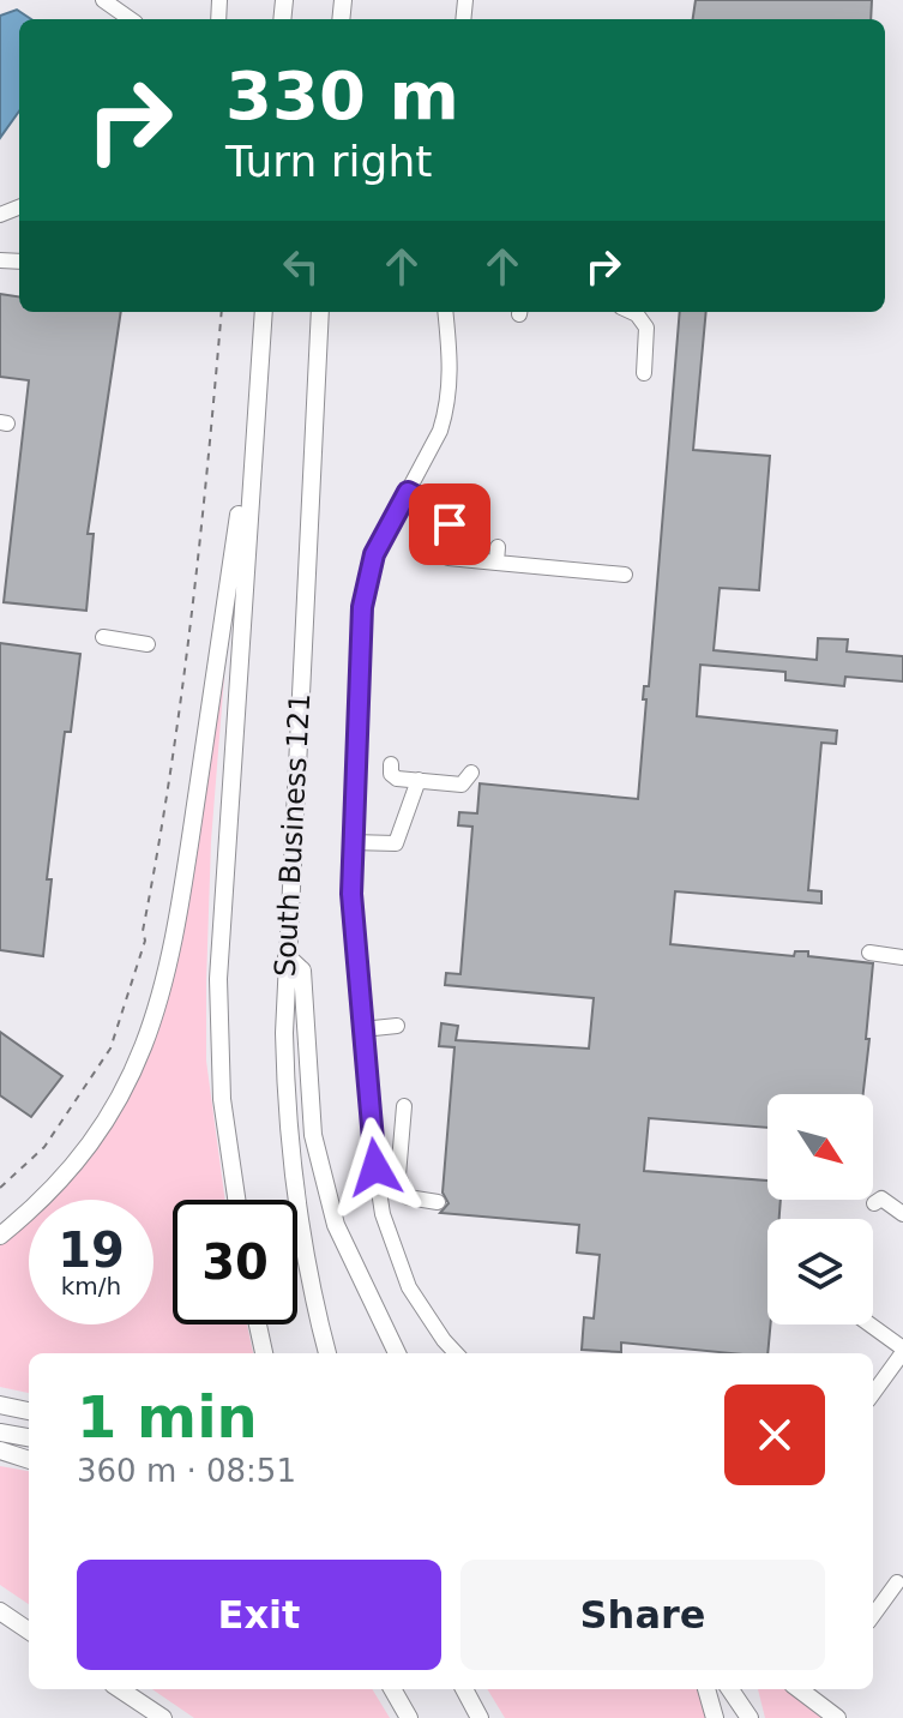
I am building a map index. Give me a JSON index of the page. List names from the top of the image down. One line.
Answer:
{"streets":{"main road":["South Business 121"]},"north":"bottom right","page":{"turn":["330 m","Turn right"],"speed":"19 km/h","limit":"30","heading":["1 min","360 m · 08:51"],"buttons":["Exit","Share"]}}
